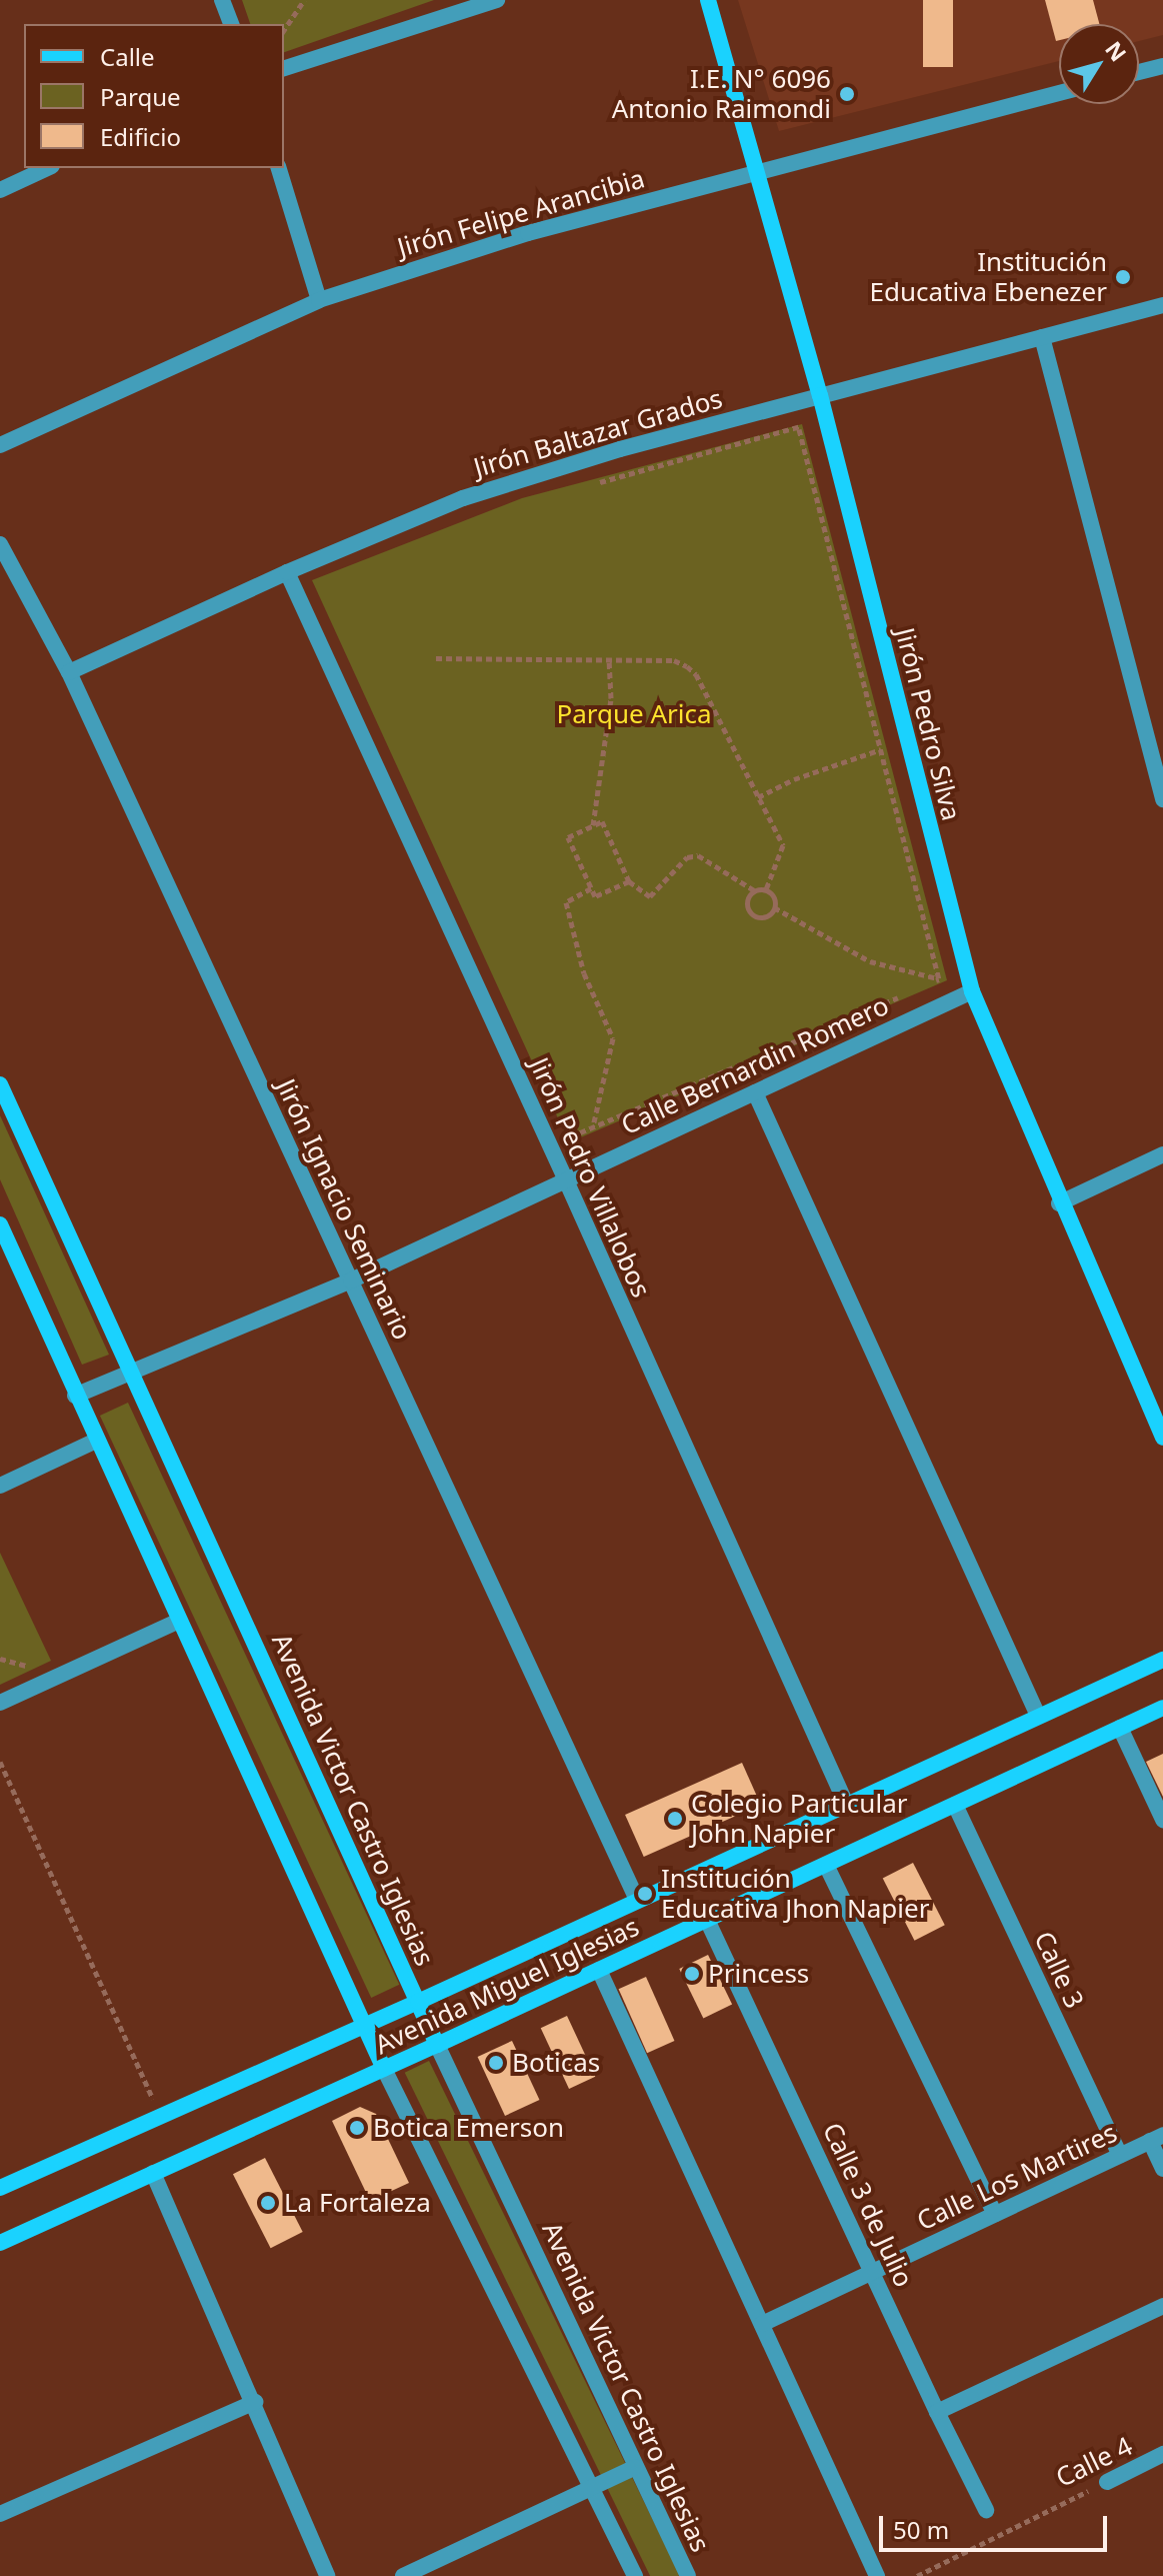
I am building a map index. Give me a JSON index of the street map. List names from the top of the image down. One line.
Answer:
{"streets":{"street":["Jirón Felipe Arancibia","Jirón Baltazar Grados","Jirón Pedro Silva","Calle Bernardin Romero","Jirón Pedro Villalobos","Jirón Ignacio Seminario","Avenida Victor Castro Iglesias","Calle 3","Avenida Miguel Iglesias","Calle Los Martires","Calle 3 de Julio","Calle 4"]},"crossings":[["Jirón Felipe Arancibia","Jirón Pedro Silva"],["Jirón Baltazar Grados","Jirón Pedro Silva"],["Jirón Baltazar Grados","Jirón Pedro Villalobos"],["Jirón Baltazar Grados","Jirón Ignacio Seminario"],["Jirón Pedro Silva","Calle Bernardin Romero"],["Calle Bernardin Romero","Jirón Pedro Villalobos"],["Calle Bernardin Romero","Jirón Ignacio Seminario"],["Calle Bernardin Romero","Avenida Victor Castro Iglesias"],["Jirón Pedro Villalobos","Avenida Miguel Iglesias"],["Jirón Ignacio Seminario","Avenida Miguel Iglesias"],["Avenida Victor Castro Iglesias","Avenida Miguel Iglesias"],["Calle 3","Avenida Miguel Iglesias"],["Calle 3","Calle Los Martires"],["Avenida Miguel Iglesias","Calle 3 de Julio"],["Calle Los Martires","Calle 3 de Julio"]],"parks":["Parque Arica"],"places":["I.E. N° 6096 Antonio Raimondi","Institución Educativa Ebenezer","Colegio Particular John Napier","Institución Educativa Jhon Napier","Princess","Boticas","Botica Emerson","La Fortaleza"],"legend":["Calle","Parque","Edificio"],"scale_bar":"50 m","north":"top right"}
